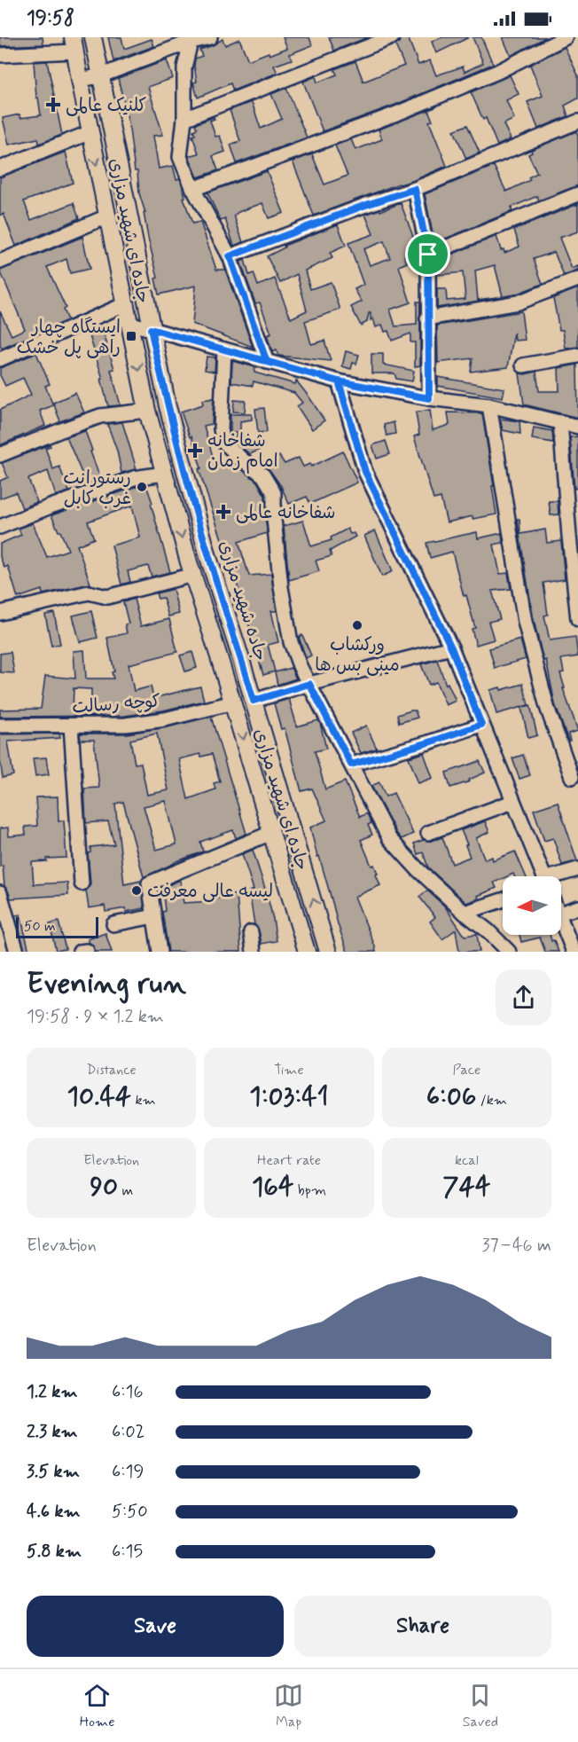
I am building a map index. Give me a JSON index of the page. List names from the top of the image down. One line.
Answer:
{"streets":{"main road":["جاده ای شهید مزاری","جاده شهید مزاری"],"street":["کوچه رسالت"]},"crossings":[["جاده ای شهید مزاری","کوچه رسالت"]],"one_way":["جاده ای شهید مزاری"],"places":{"health":["کلنیک عالمی","شفاخانه امام زمان","شفاخانه عالمی"],"transit":["ایستگاه چهار راهی پل خشک"],"other":["رستورانت غرب کابل","ورکشاب مینی بس ها","لیسه عالی معرفت"]},"scale_bar":"50 m","north":"left","page":{"status":"19:58","scale":"50 m","heading":["Evening run","19:58 · 9 × 1.2 km"],"stats":[["Distance","10.44 km"],["Time","1:03:41"],["Pace","6:06 /km"],["Elevation","90 m"],["Heart rate","164 bpm"],["kcal","744"]],"chart":["Elevation","37–46 m"],"list":[{"name":"1.2 km","note":"6:16"},{"name":"2.3 km","note":"6:02"},{"name":"3.5 km","note":"6:19"},{"name":"4.6 km","note":"5:50"},{"name":"5.8 km","note":"6:15"}],"buttons":["Save","Share"],"tabs":["Home","Map","Saved"]}}
